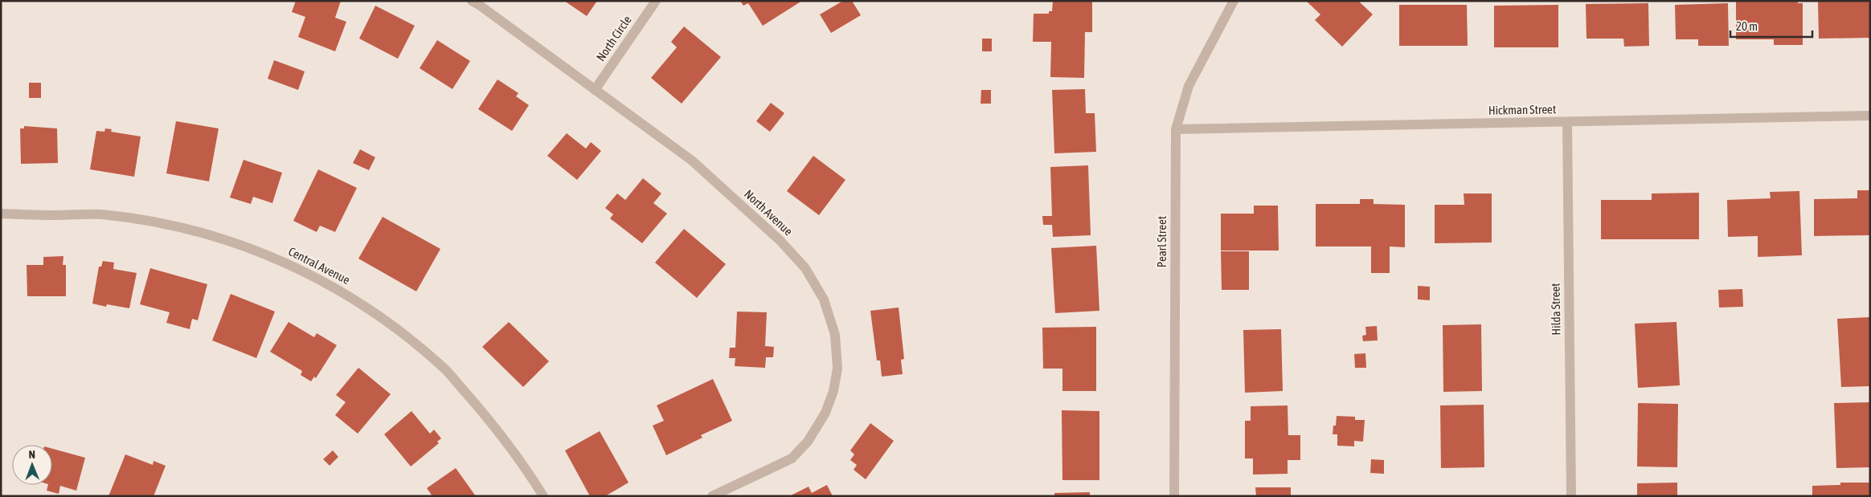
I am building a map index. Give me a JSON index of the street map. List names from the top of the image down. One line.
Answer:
{"streets":{"street":["North Circle","Hickman Street","North Avenue","Pearl Street","Central Avenue","Hilda Street"]},"crossings":[["North Circle","North Avenue"],["Hickman Street","Pearl Street"],["Hickman Street","Hilda Street"]],"scale_bar":"20 m","north":"top"}
